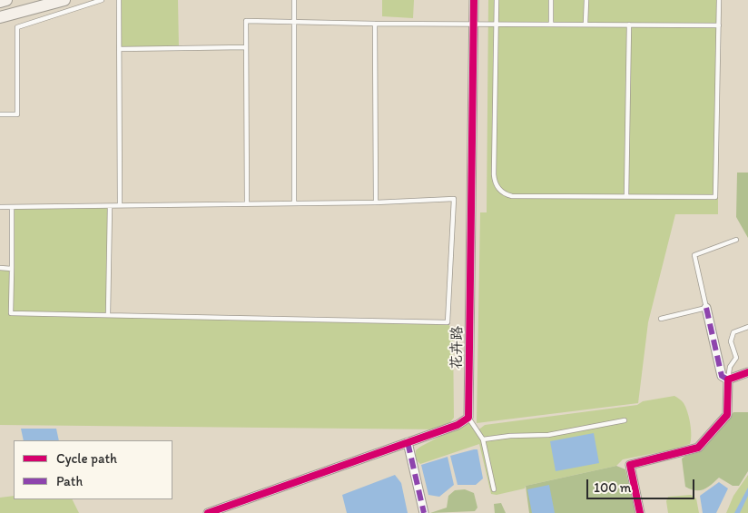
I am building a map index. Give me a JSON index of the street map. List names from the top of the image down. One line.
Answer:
{"streets":{"street":["花卉路"]},"legend":["Cycle path","Path"],"scale_bar":"100 m"}
